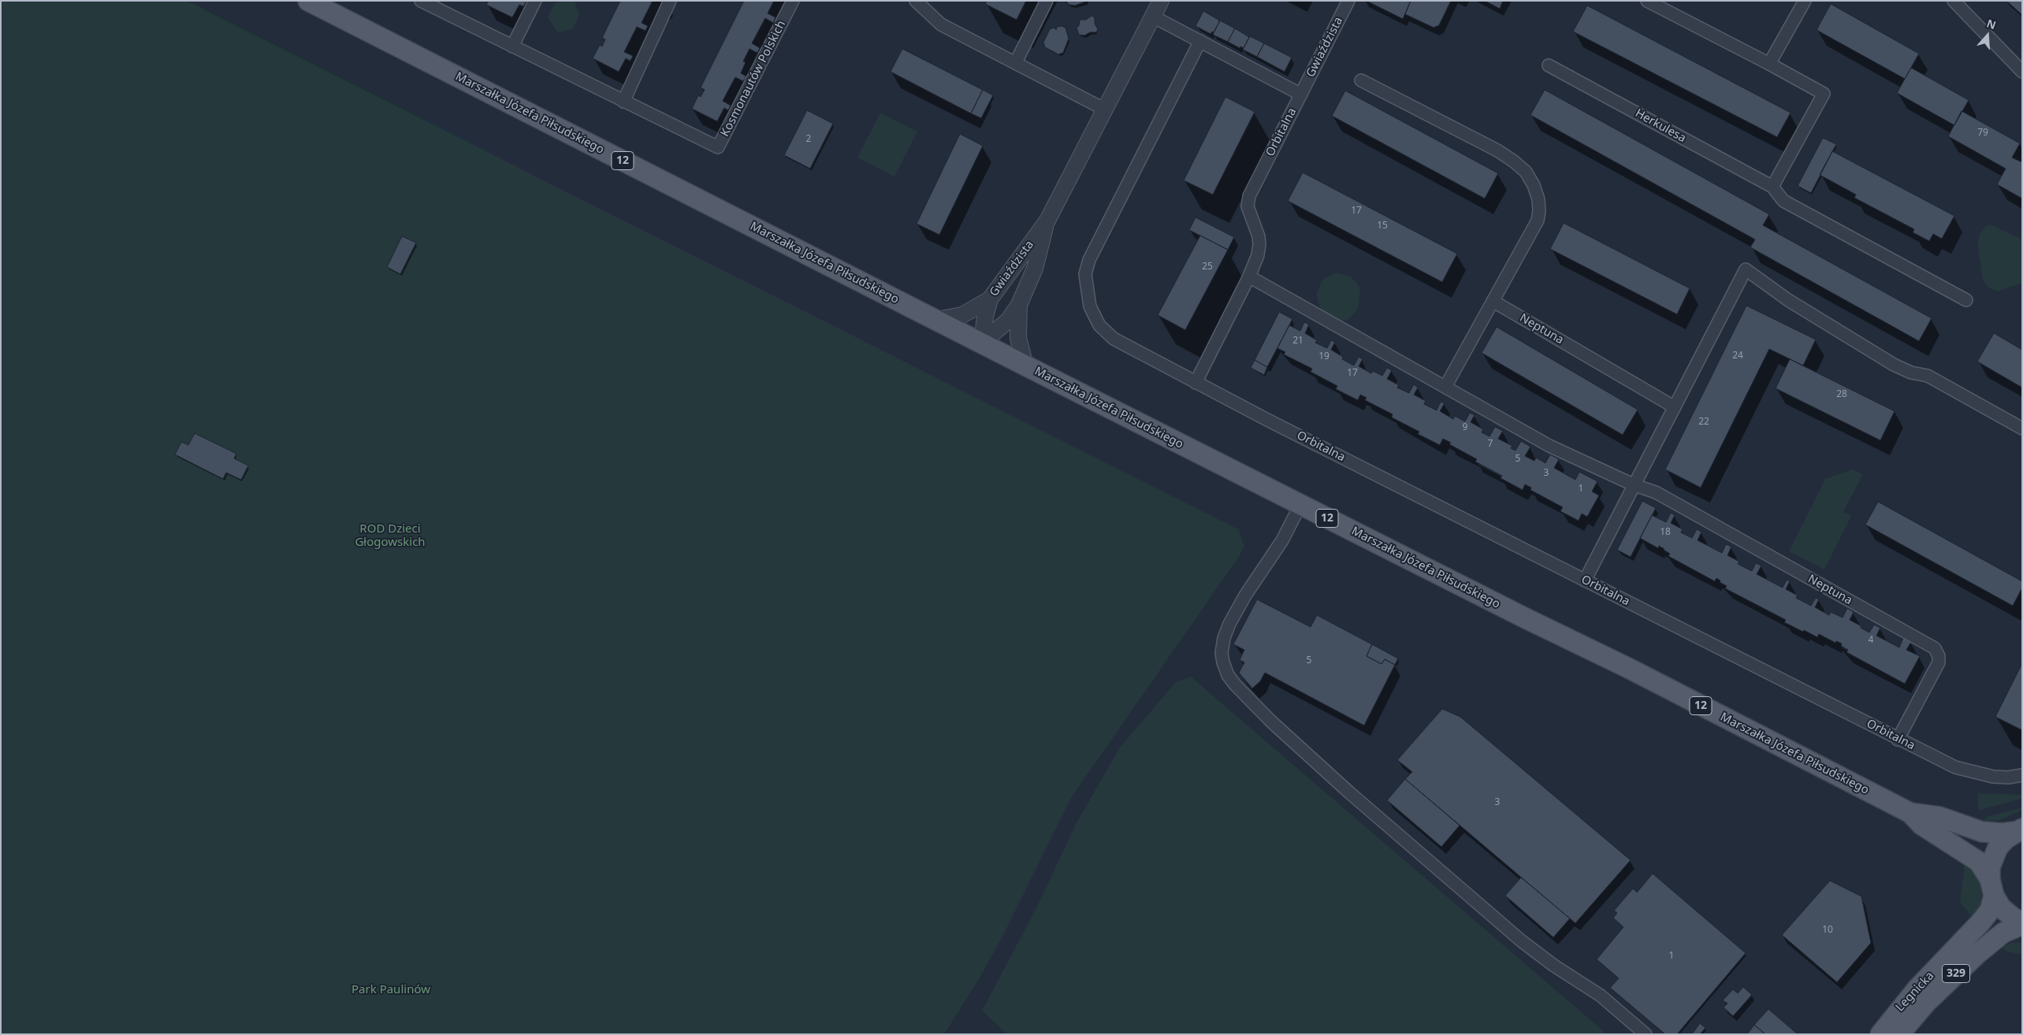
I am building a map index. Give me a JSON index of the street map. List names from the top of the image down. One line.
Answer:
{"streets":{"main road":["Marszałka Józefa Piłsudskiego","12","329","Legnicka"],"street":["Gwiaździsta","Kosmonautów Polskich","Herkulesa","Orbitalna","Neptuna"]},"crossings":[["Gwiaździsta","Marszałka Józefa Piłsudskiego"],["Gwiaździsta","Orbitalna"],["Marszałka Józefa Piłsudskiego","12"],["Marszałka Józefa Piłsudskiego","Legnicka"],["Orbitalna","Neptuna"],["12","Legnicka"]],"parks":["ROD Dzieci Głogowskich","Park Paulinów"],"house_numbers":["79","2","17","15","25","21","24","19","17","28","22","9","7","5","3","1","18","4","5","3","10","1"],"north":"top"}
